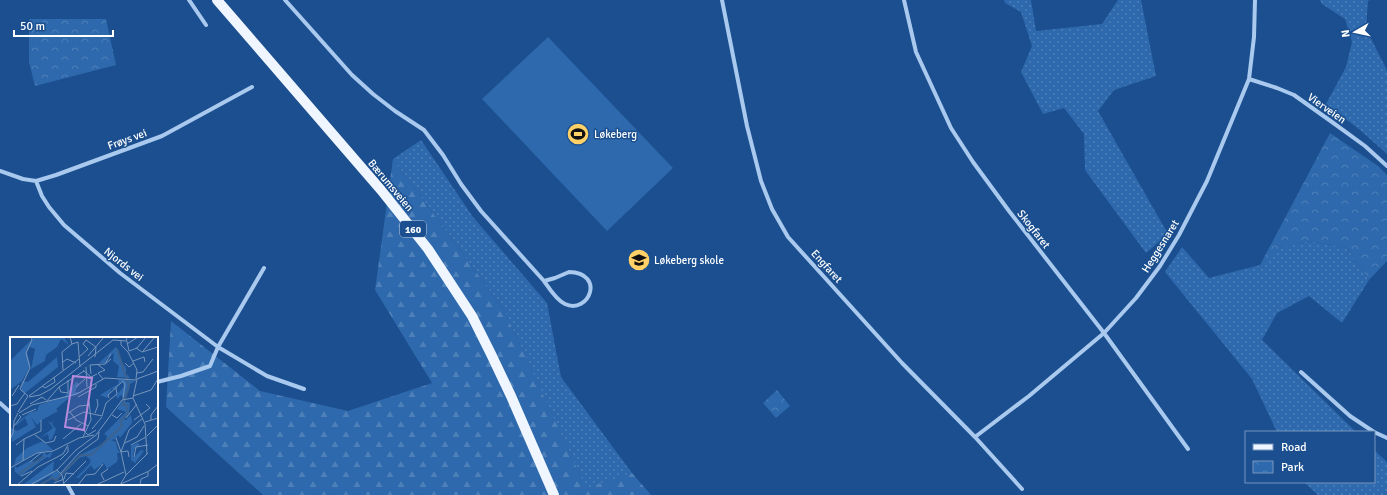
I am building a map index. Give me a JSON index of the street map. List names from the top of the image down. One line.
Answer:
{"streets":{"main road":["Bærumsveien","160"],"street":["Vierveien","Frøys vei","Skogfaret","Heggesnaret","Njords vei","Engfaret"]},"crossings":[["Vierveien","Heggesnaret"],["Frøys vei","Njords vei"],["Skogfaret","Heggesnaret"],["Heggesnaret","Engfaret"]],"places":{"sports":["Løkeberg"],"school or university":["Løkeberg skole"]},"legend":["Road","Park"],"scale_bar":"50 m","north":"left"}
